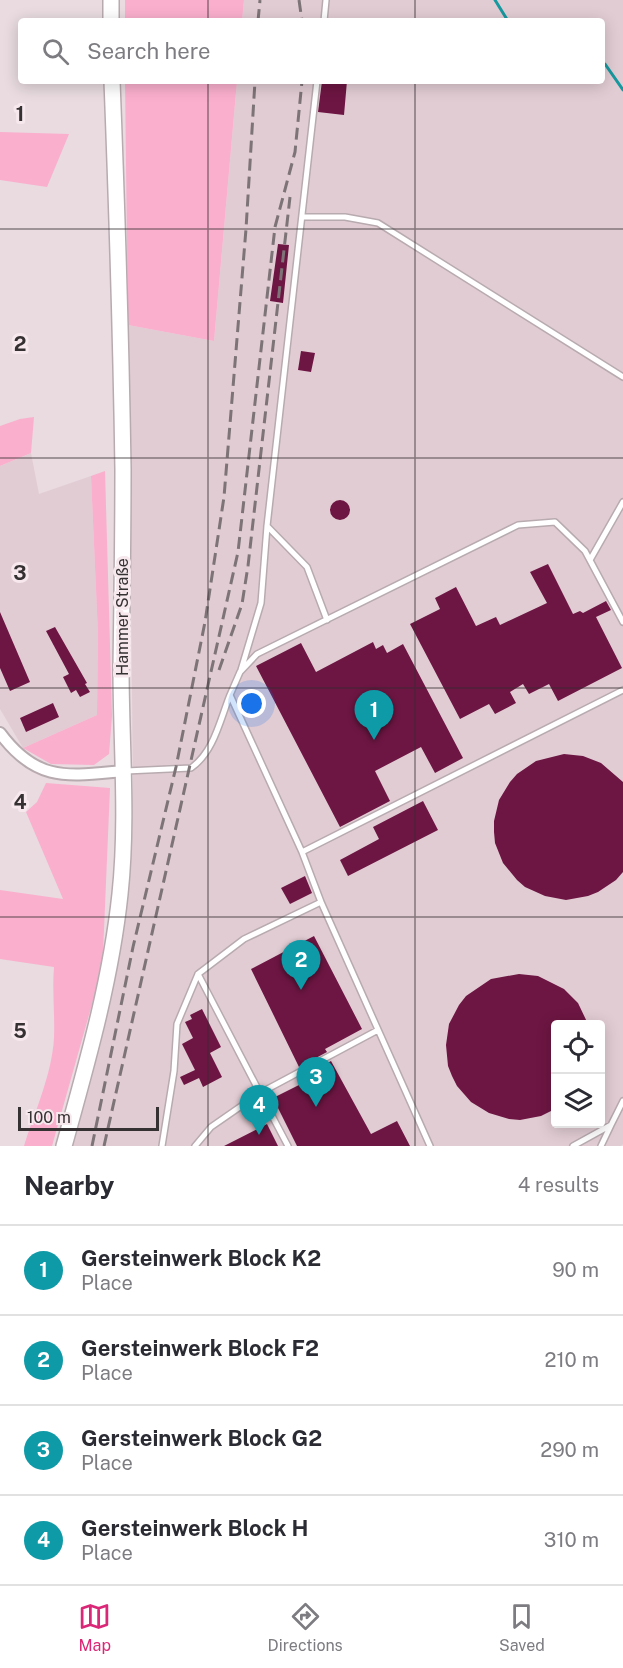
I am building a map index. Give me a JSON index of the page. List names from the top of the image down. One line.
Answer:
{"streets":{"main road":["Hammer Straße"]},"scale_bar":"100 m","page":{"search":"Search here","pins":["1","2","3","4"],"scale":"100 m","heading":["Nearby","4 results"],"list":[{"mark":"1","name":"Gersteinwerk Block K2","note":"Place","value":"90 m"},{"mark":"2","name":"Gersteinwerk Block F2","note":"Place","value":"210 m"},{"mark":"3","name":"Gersteinwerk Block G2","note":"Place","value":"290 m"},{"mark":"4","name":"Gersteinwerk Block H","note":"Place","value":"310 m"}],"nav":["Map","Directions","Saved"]},"grid":{"rows":["1","2","3","4","5"]}}
